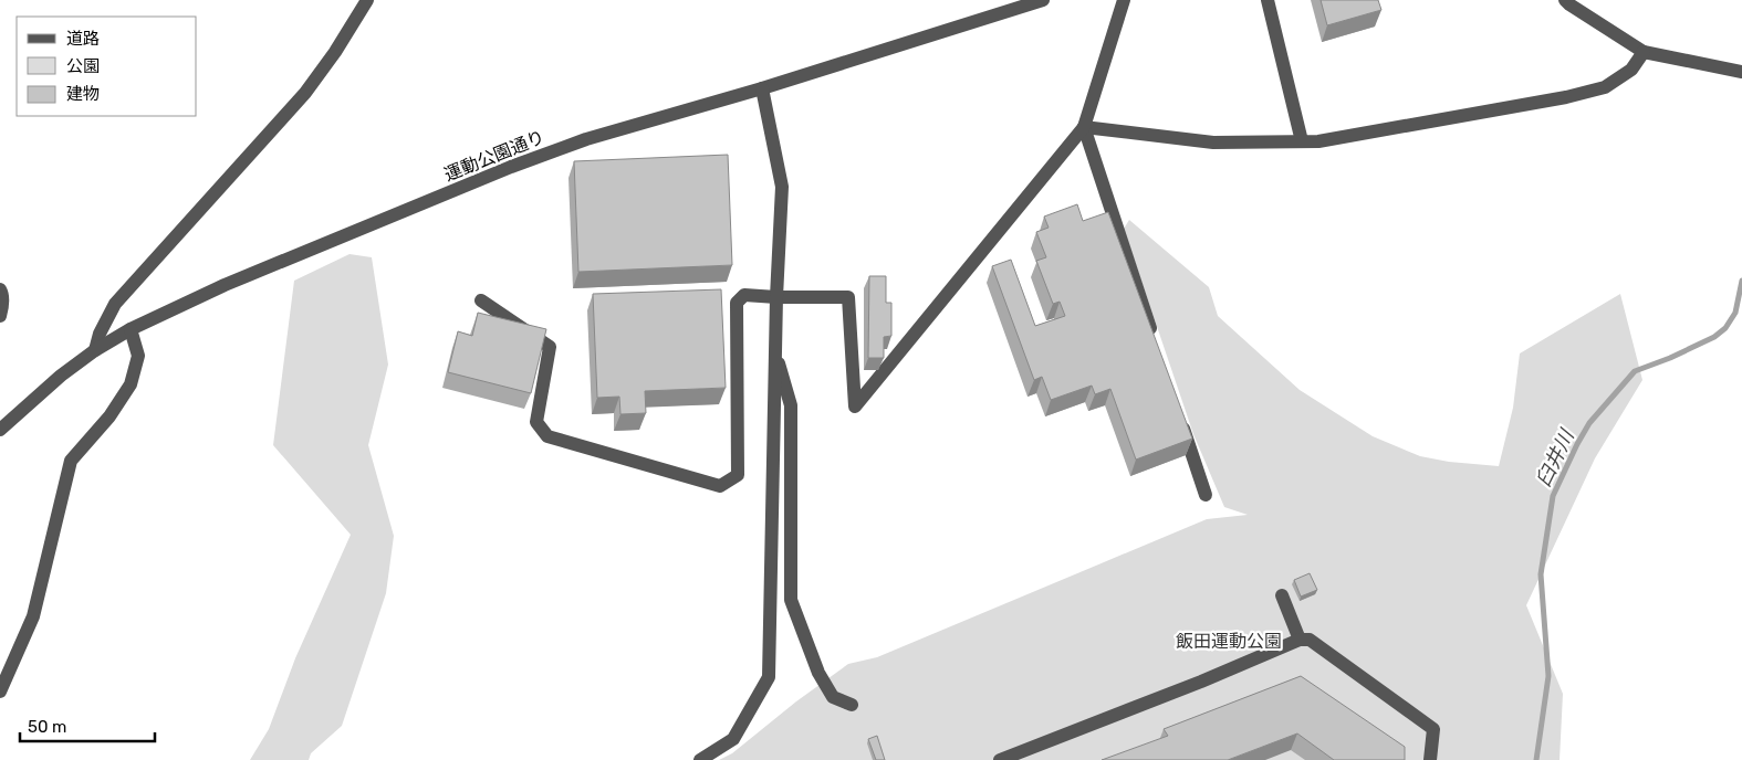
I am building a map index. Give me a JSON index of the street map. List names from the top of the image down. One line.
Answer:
{"streets":{"street":["運動公園通り"]},"water":["臼井川"],"parks":["飯田運動公園"],"legend":["道路","公園","建物"],"scale_bar":"50 m"}
